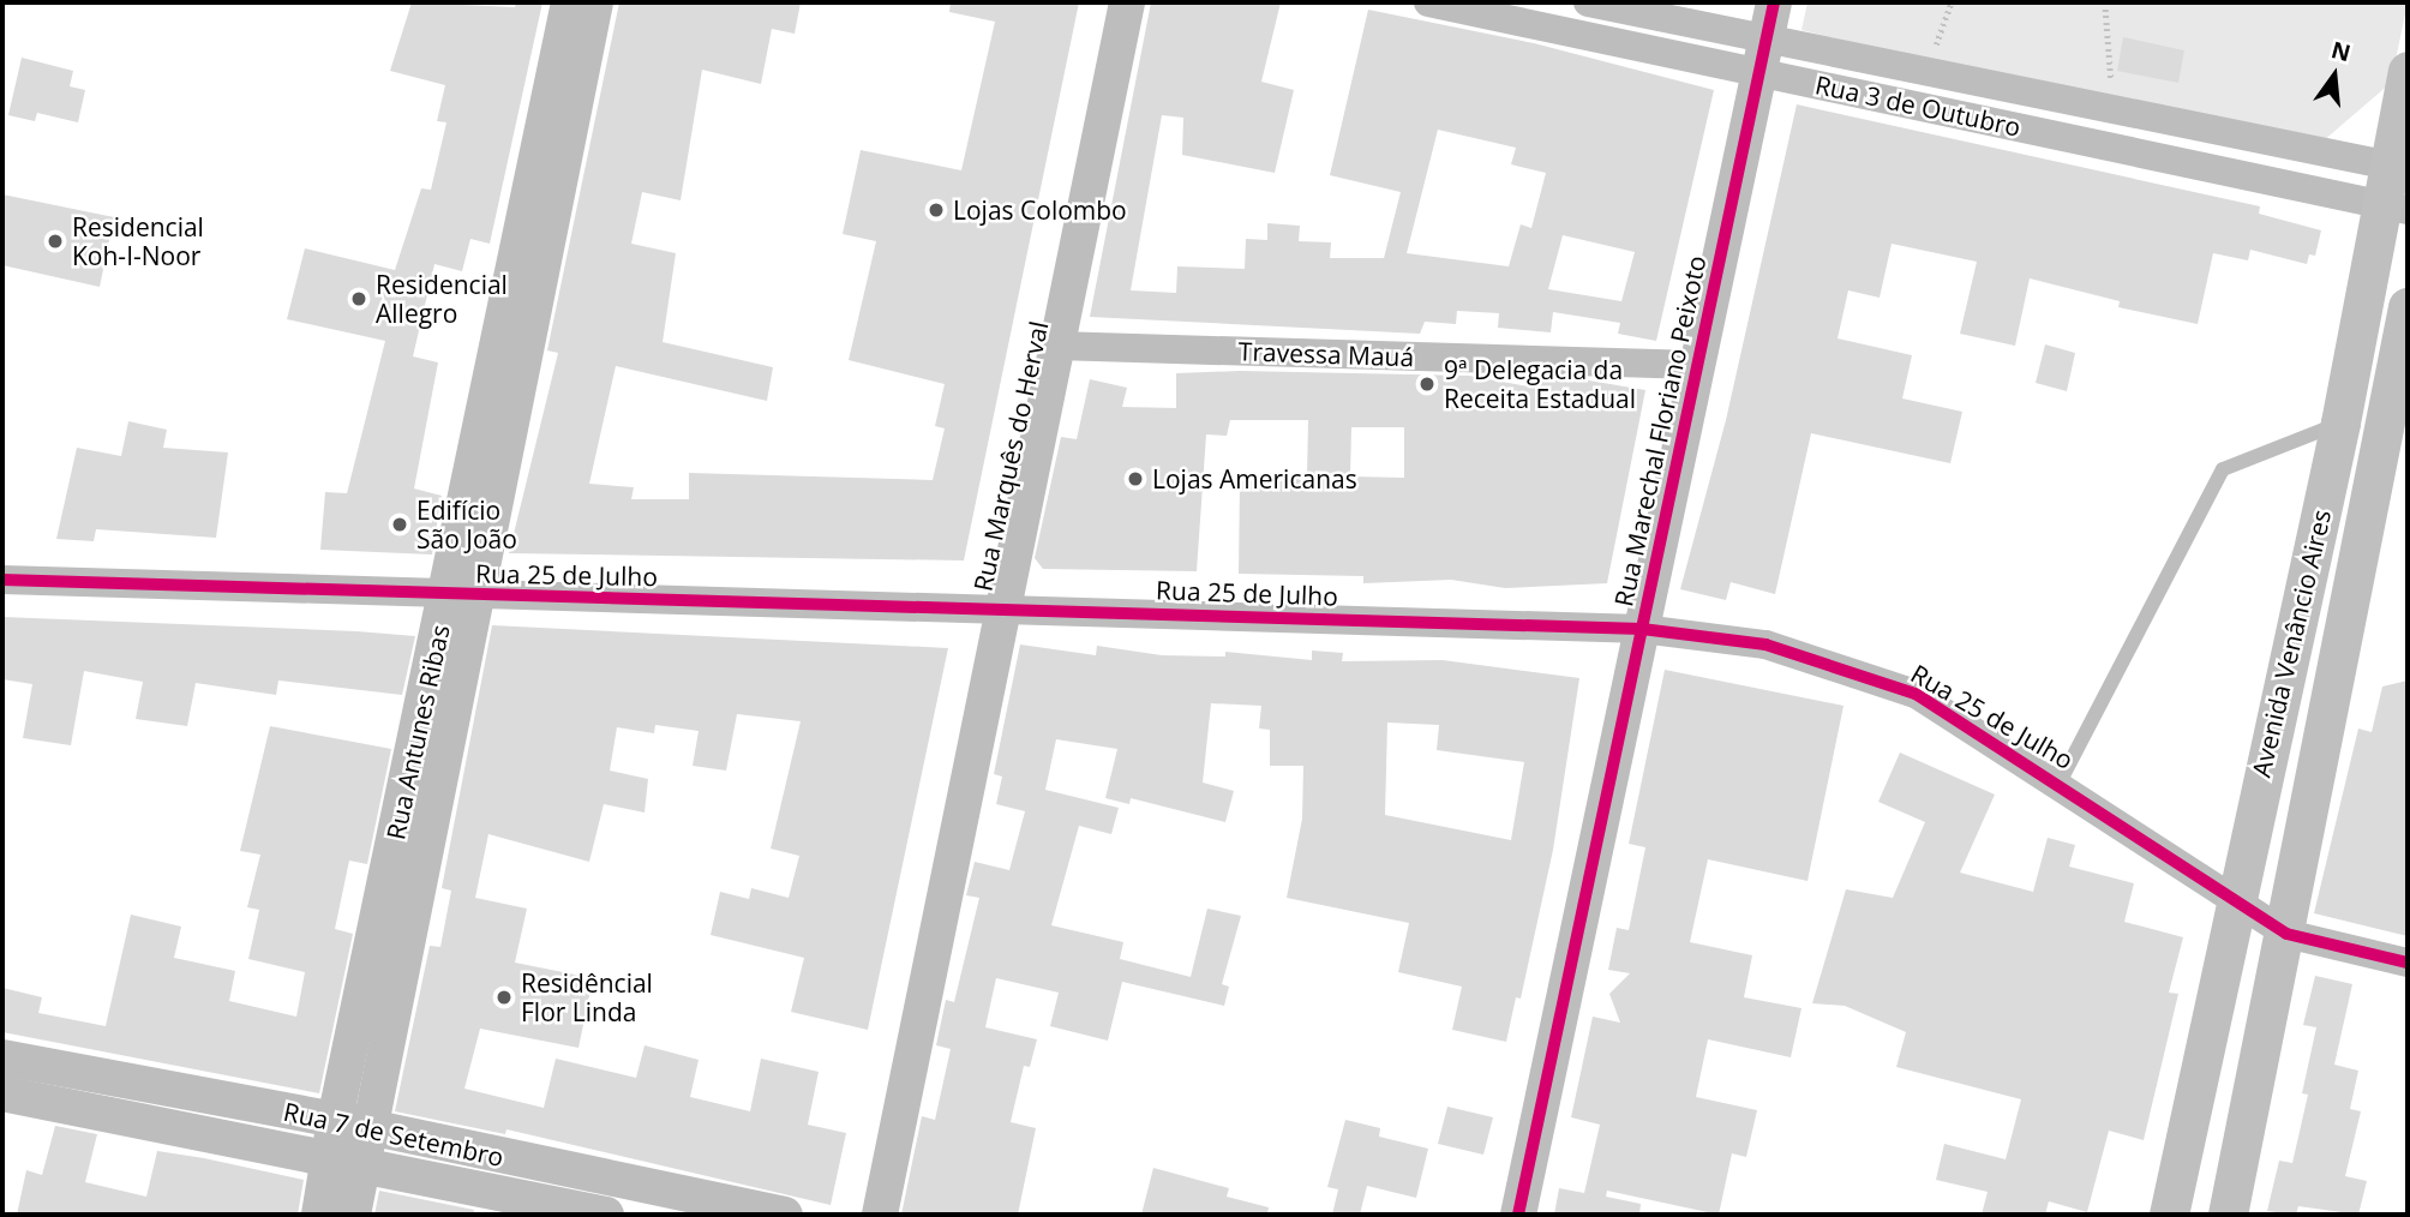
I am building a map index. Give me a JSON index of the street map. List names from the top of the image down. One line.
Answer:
{"streets":{"main road":["Avenida Venâncio Aires"],"street":["Rua 3 de Outubro","Travessa Mauá","Rua Marechal Floriano Peixoto","Rua Marquês do Herval","Rua 25 de Julho","Rua Antunes Ribas","Rua 7 de Setembro"]},"crossings":[["Rua 3 de Outubro","Rua Marechal Floriano Peixoto"],["Rua 3 de Outubro","Avenida Venâncio Aires"],["Travessa Mauá","Rua Marechal Floriano Peixoto"],["Travessa Mauá","Rua Marquês do Herval"],["Rua Marechal Floriano Peixoto","Rua 25 de Julho"],["Rua Marquês do Herval","Rua 25 de Julho"],["Rua 25 de Julho","Avenida Venâncio Aires"],["Rua 25 de Julho","Rua Antunes Ribas"],["Rua Antunes Ribas","Rua 7 de Setembro"]],"places":["Lojas Colombo","Residencial Koh-I-Noor","Residencial Allegro","9ª Delegacia da Receita Estadual","Lojas Americanas","Edifício São João","Residêncial Flor Linda"],"north":"top"}
